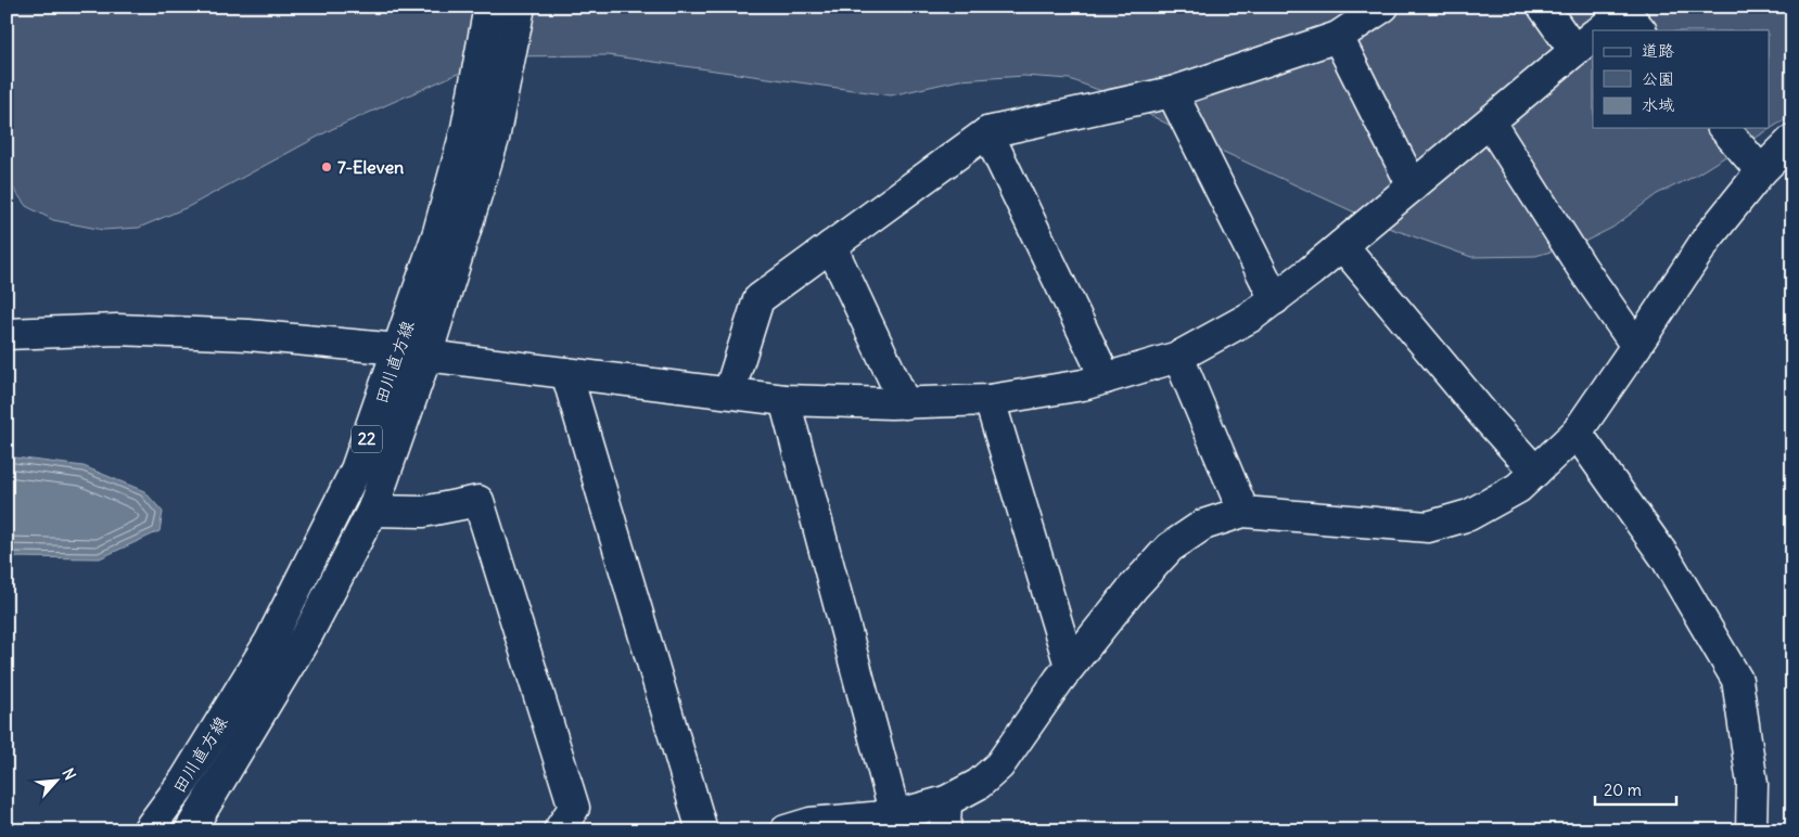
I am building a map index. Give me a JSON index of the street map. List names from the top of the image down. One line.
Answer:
{"streets":{"street":["田川直方線","22"]},"places":["7-Eleven"],"legend":["道路","公園","水域"],"scale_bar":"20 m","north":"top right"}
